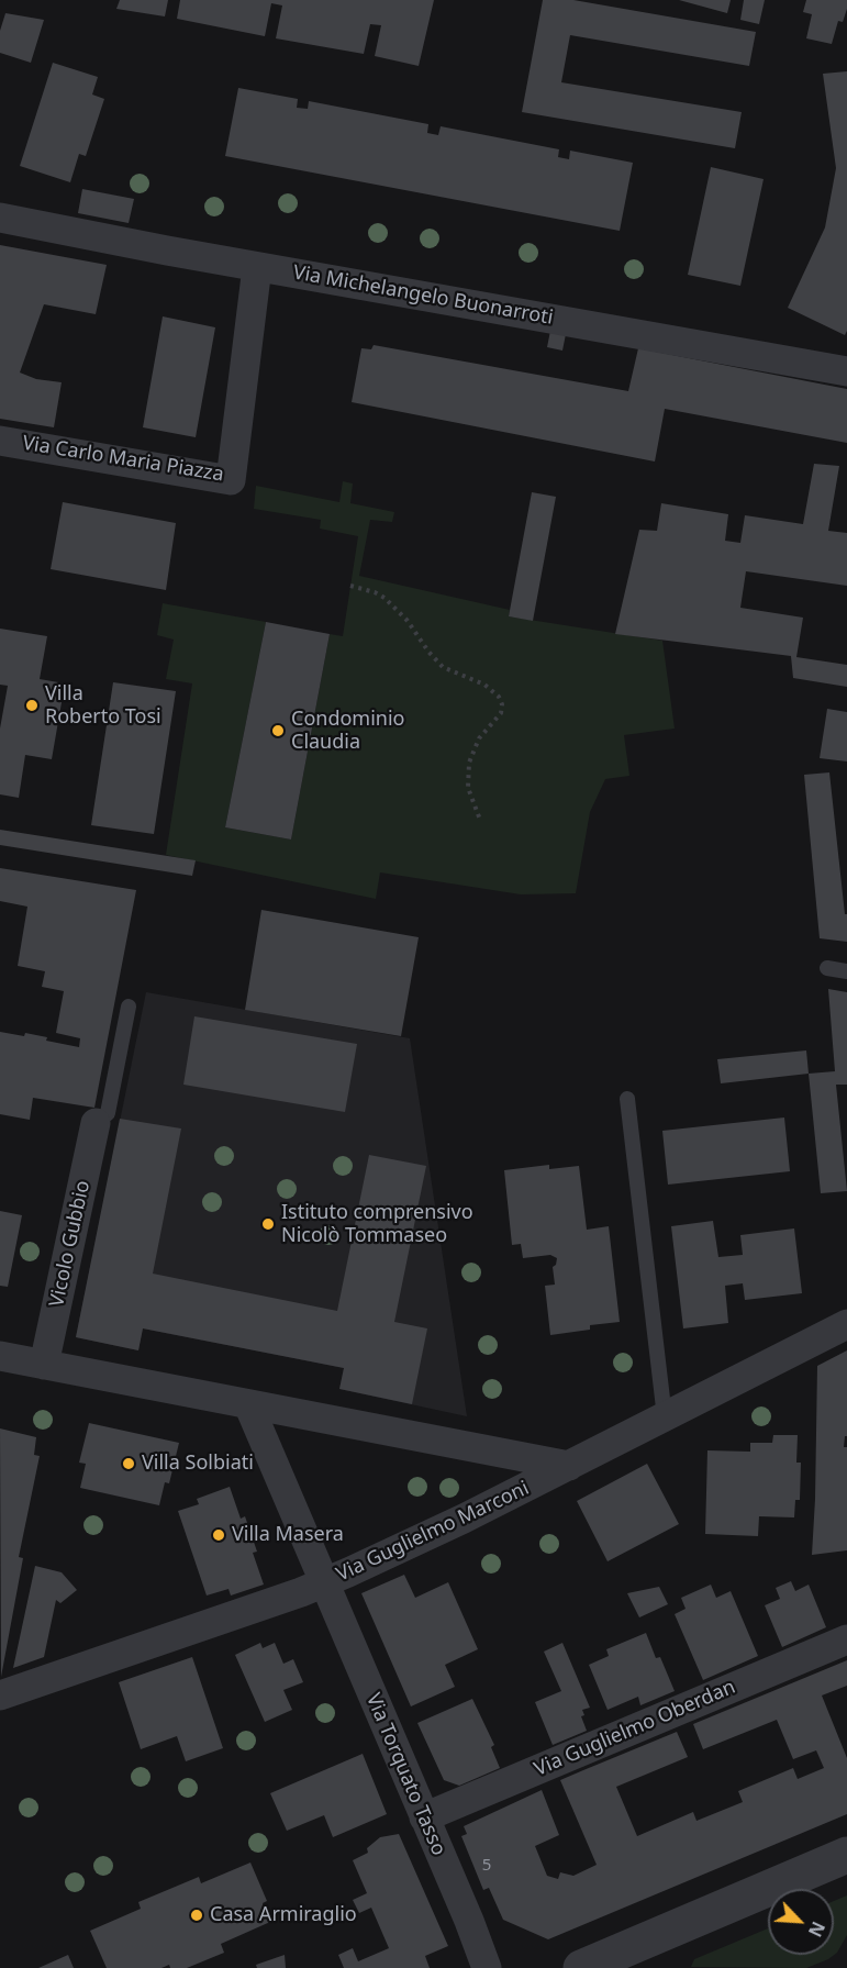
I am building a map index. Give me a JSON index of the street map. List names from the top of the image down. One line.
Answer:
{"streets":{"street":["Via Michelangelo Buonarroti","Via Carlo Maria Piazza","Vicolo Gubbio","Via Guglielmo Marconi","Via Guglielmo Oberdan","Via Torquato Tasso"]},"crossings":[["Via Michelangelo Buonarroti","Via Carlo Maria Piazza"],["Via Guglielmo Marconi","Via Torquato Tasso"],["Via Guglielmo Oberdan","Via Torquato Tasso"]],"places":["Villa Roberto Tosi","Condominio Claudia","Istituto comprensivo Nicolò Tommaseo","Villa Solbiati","Villa Masera","Casa Armiraglio"],"house_numbers":["5"],"north":"bottom right"}
